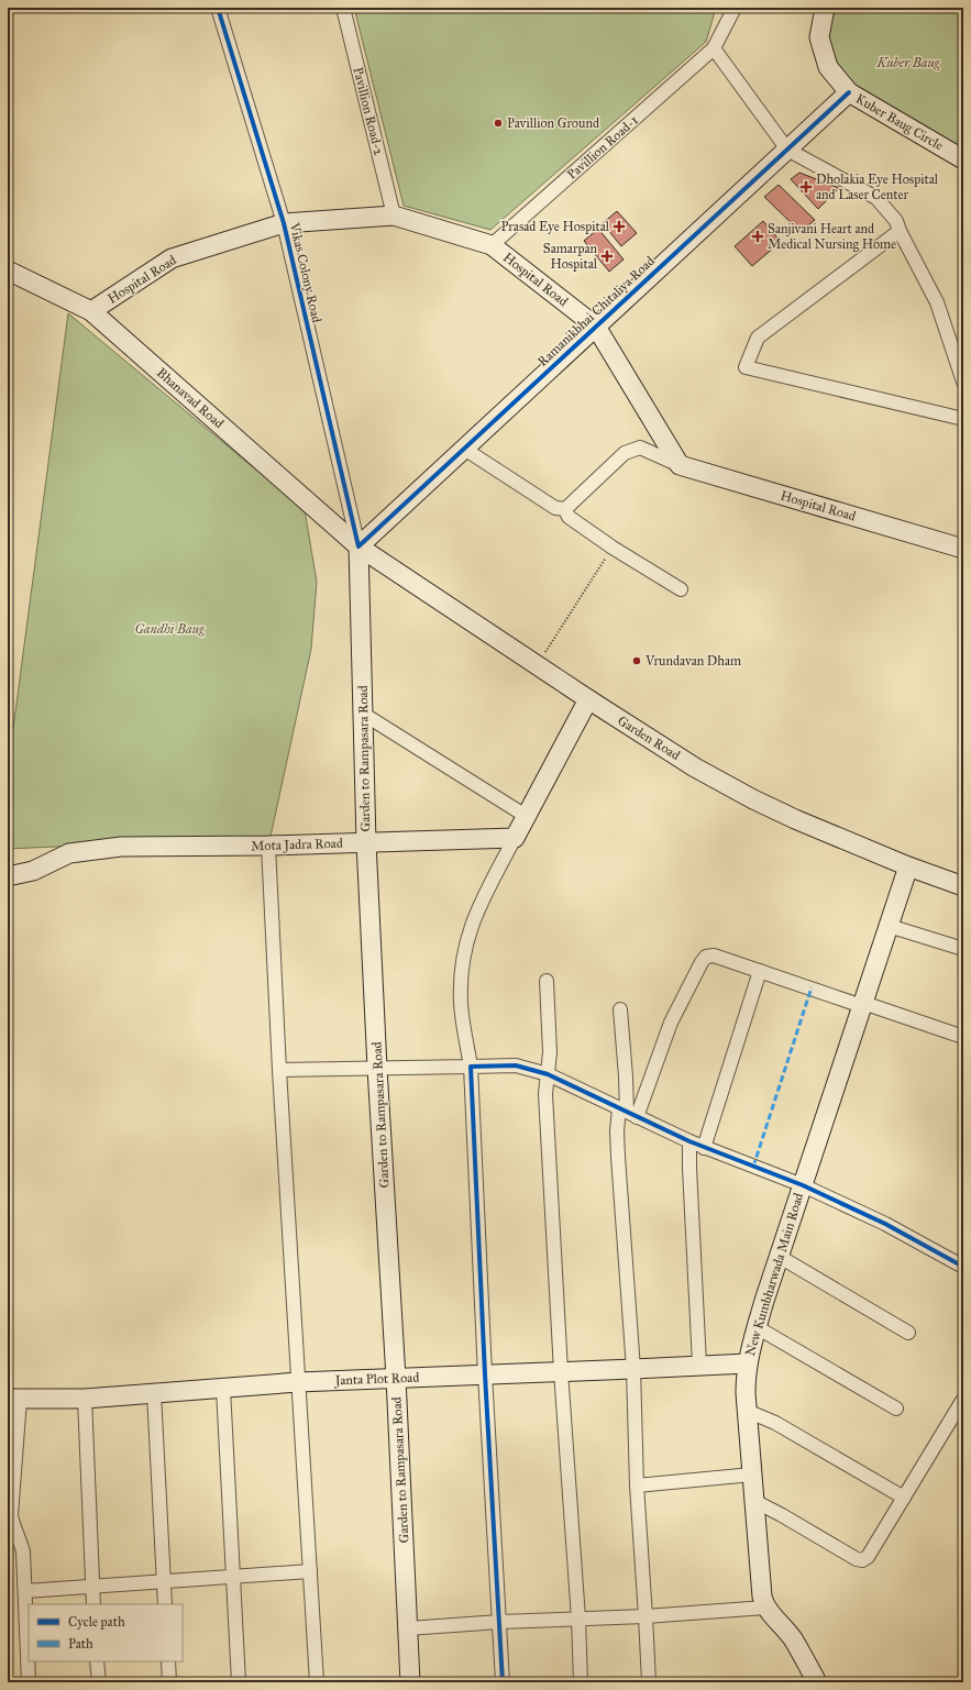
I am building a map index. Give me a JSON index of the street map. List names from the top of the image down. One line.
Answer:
{"streets":{"main road":["Kuber Baug Circle","Hospital Road","Ramanikbhai Chitaliya Road","Bhanavad Road","Garden Road","Garden to Rampasara Road","Mota Jadra Road","New Kumbharwada Main Road","Janta Plot Road"],"street":["Pavillion Road-2","Pavillion Road-1","Vikas Colony Road"]},"crossings":[["Pavillion Road-2","Hospital Road"],["Kuber Baug Circle","Ramanikbhai Chitaliya Road"],["Pavillion Road-1","Hospital Road"],["Vikas Colony Road","Hospital Road"],["Vikas Colony Road","Ramanikbhai Chitaliya Road"],["Vikas Colony Road","Bhanavad Road"],["Vikas Colony Road","Garden Road"],["Vikas Colony Road","Garden to Rampasara Road"],["Hospital Road","Ramanikbhai Chitaliya Road"],["Hospital Road","Bhanavad Road"],["Ramanikbhai Chitaliya Road","Bhanavad Road"],["Ramanikbhai Chitaliya Road","Garden Road"],["Ramanikbhai Chitaliya Road","Garden to Rampasara Road"],["Bhanavad Road","Garden Road"],["Bhanavad Road","Garden to Rampasara Road"],["Garden Road","Garden to Rampasara Road"],["Garden Road","New Kumbharwada Main Road"],["Garden to Rampasara Road","Mota Jadra Road"],["Garden to Rampasara Road","Janta Plot Road"],["New Kumbharwada Main Road","Janta Plot Road"]],"parks":["Kuber Baug","Gandhi Baug"],"places":{"other":["Pavillion Ground","Vrundavan Dham"],"health":["Dholakia Eye Hospital and Laser Center","Prasad Eye Hospital","Sanjivani Heart and Medical Nursing Home","Samarpan Hospital"]},"legend":["Cycle path","Path"]}
